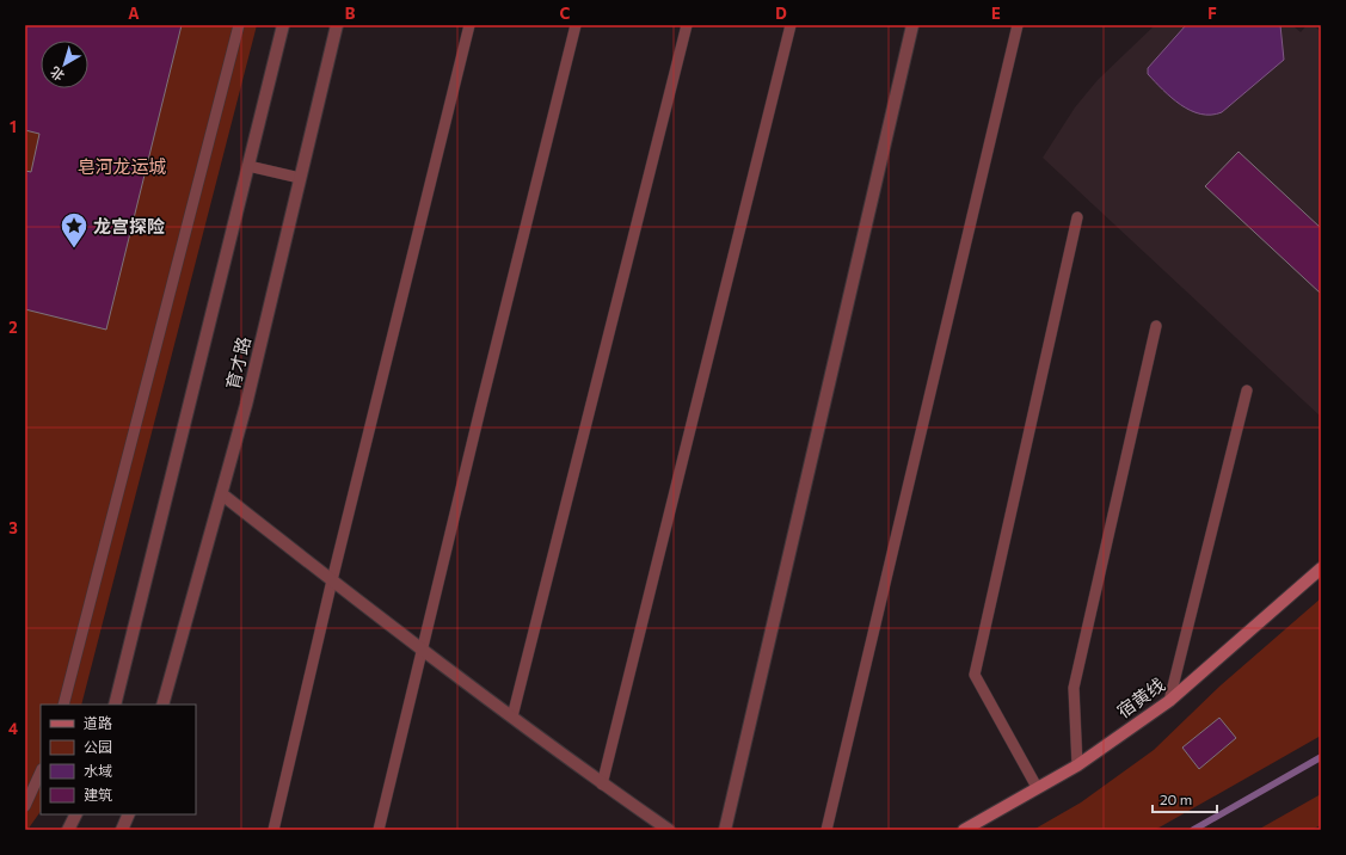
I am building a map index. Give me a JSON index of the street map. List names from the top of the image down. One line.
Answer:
{"streets":{"main road":["宿黄线"],"street":["育才路"]},"parks":["皂河龙运城"],"places":{"place":["龙宫探险"]},"legend":["道路","公园","水域","建筑"],"scale_bar":"20 m","north":"bottom left","grid":{"columns":["A","B","C","D","E","F"],"rows":["1","2","3","4"]}}
